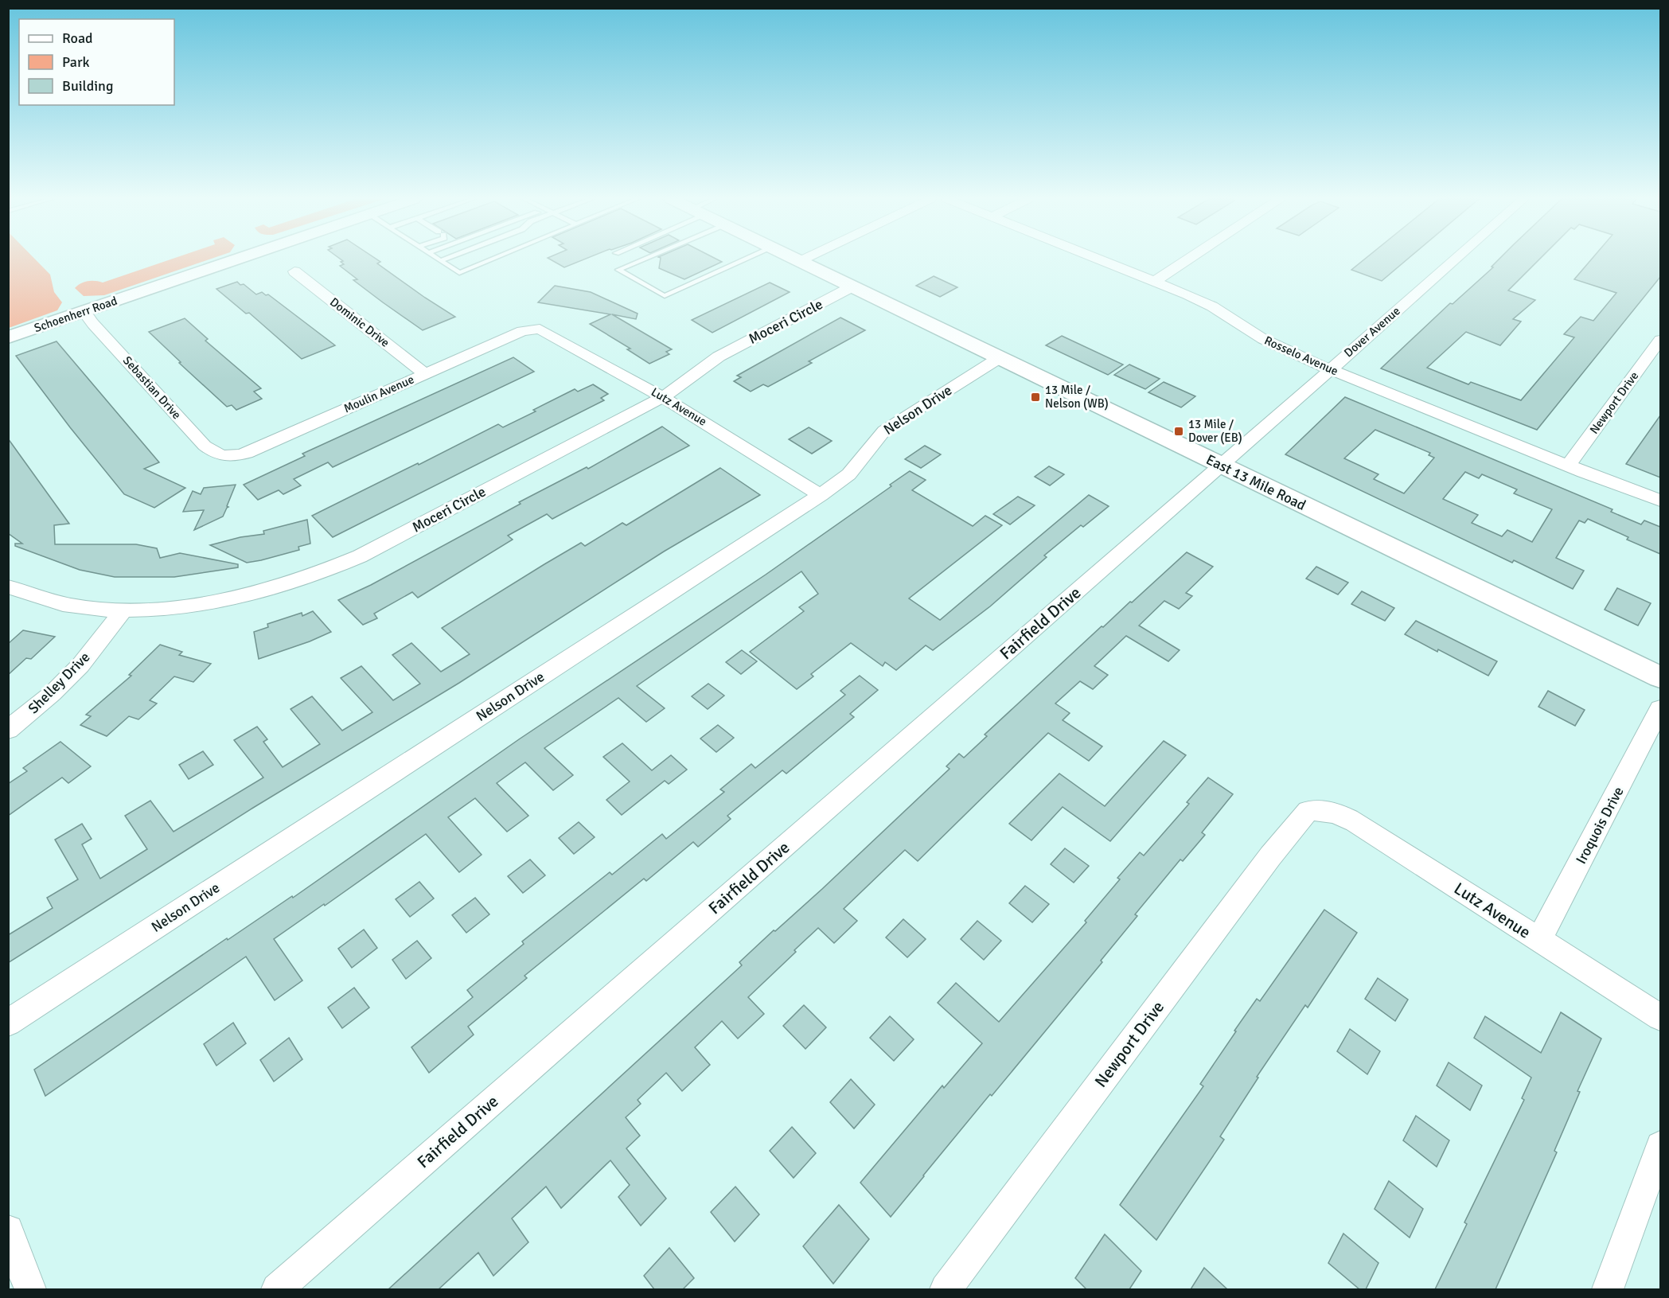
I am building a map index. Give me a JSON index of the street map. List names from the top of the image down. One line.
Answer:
{"streets":{"main road":["Schoenherr Road","East 13 Mile Road"],"street":["Moceri Circle","Dominic Drive","Dover Avenue","Rosselo Avenue","Sebastian Drive","Moulin Avenue","Newport Drive","Lutz Avenue","Nelson Drive","Fairfield Drive","Shelley Drive","Iroquois Drive"]},"crossings":[["Schoenherr Road","Sebastian Drive"],["Moceri Circle","Lutz Avenue"],["Moceri Circle","East 13 Mile Road"],["Moceri Circle","Shelley Drive"],["Dominic Drive","Moulin Avenue"],["Dover Avenue","Rosselo Avenue"],["Dover Avenue","East 13 Mile Road"],["Dover Avenue","Fairfield Drive"],["Rosselo Avenue","Newport Drive"],["Sebastian Drive","Moulin Avenue"],["Moulin Avenue","Lutz Avenue"],["Newport Drive","Lutz Avenue"],["Lutz Avenue","Nelson Drive"],["Lutz Avenue","Iroquois Drive"],["Nelson Drive","East 13 Mile Road"],["East 13 Mile Road","Fairfield Drive"]],"places":{"transit":["13 Mile / Nelson (WB)","13 Mile / Dover (EB)"]},"legend":["Road","Park","Building"]}
